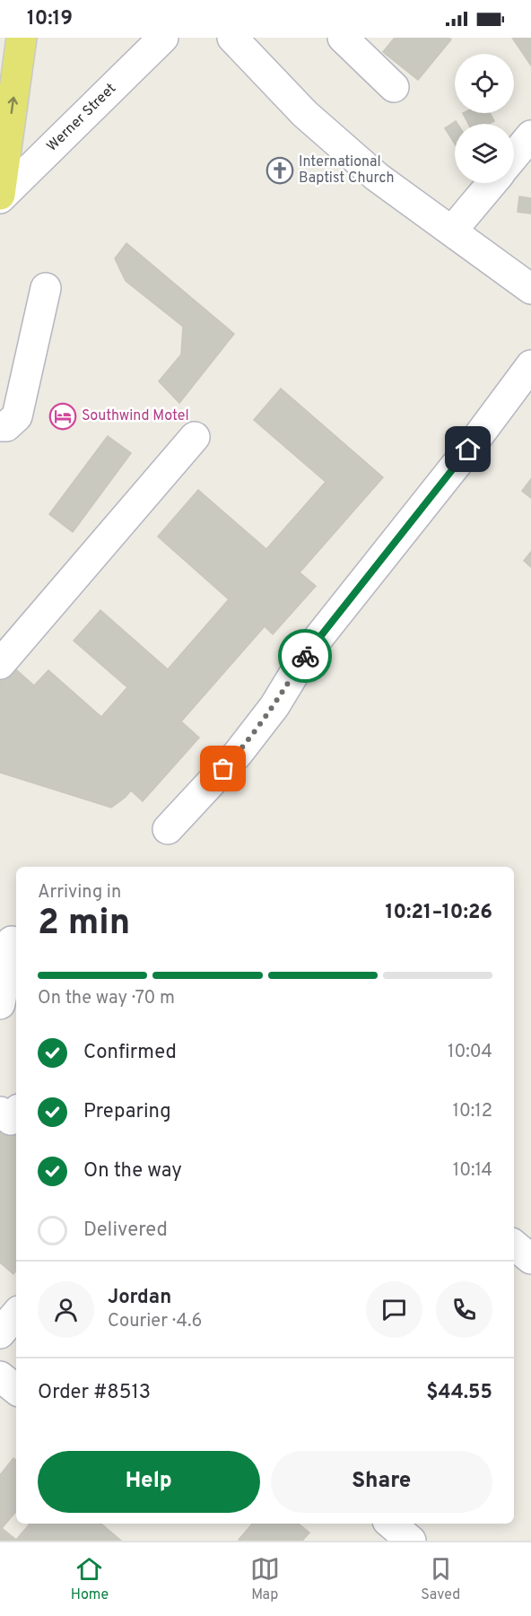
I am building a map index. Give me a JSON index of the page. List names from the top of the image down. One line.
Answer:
{"streets":{"street":["Werner Street"]},"places":{"church":["International Baptist Church"],"hotel":["Southwind Motel"]},"page":{"status":"10:19","heading":["2 min","Arriving in","10:21–10:26"],"panel":["Jordan","Courier · 4.6","Order #8513","$44.55"],"bar":"On the way · 70 m","list":[["Confirmed","10:04"],["Preparing","10:12"],["On the way","10:14"],"Delivered"],"buttons":["Help","Share"],"tabs":["Home","Map","Saved"]}}
